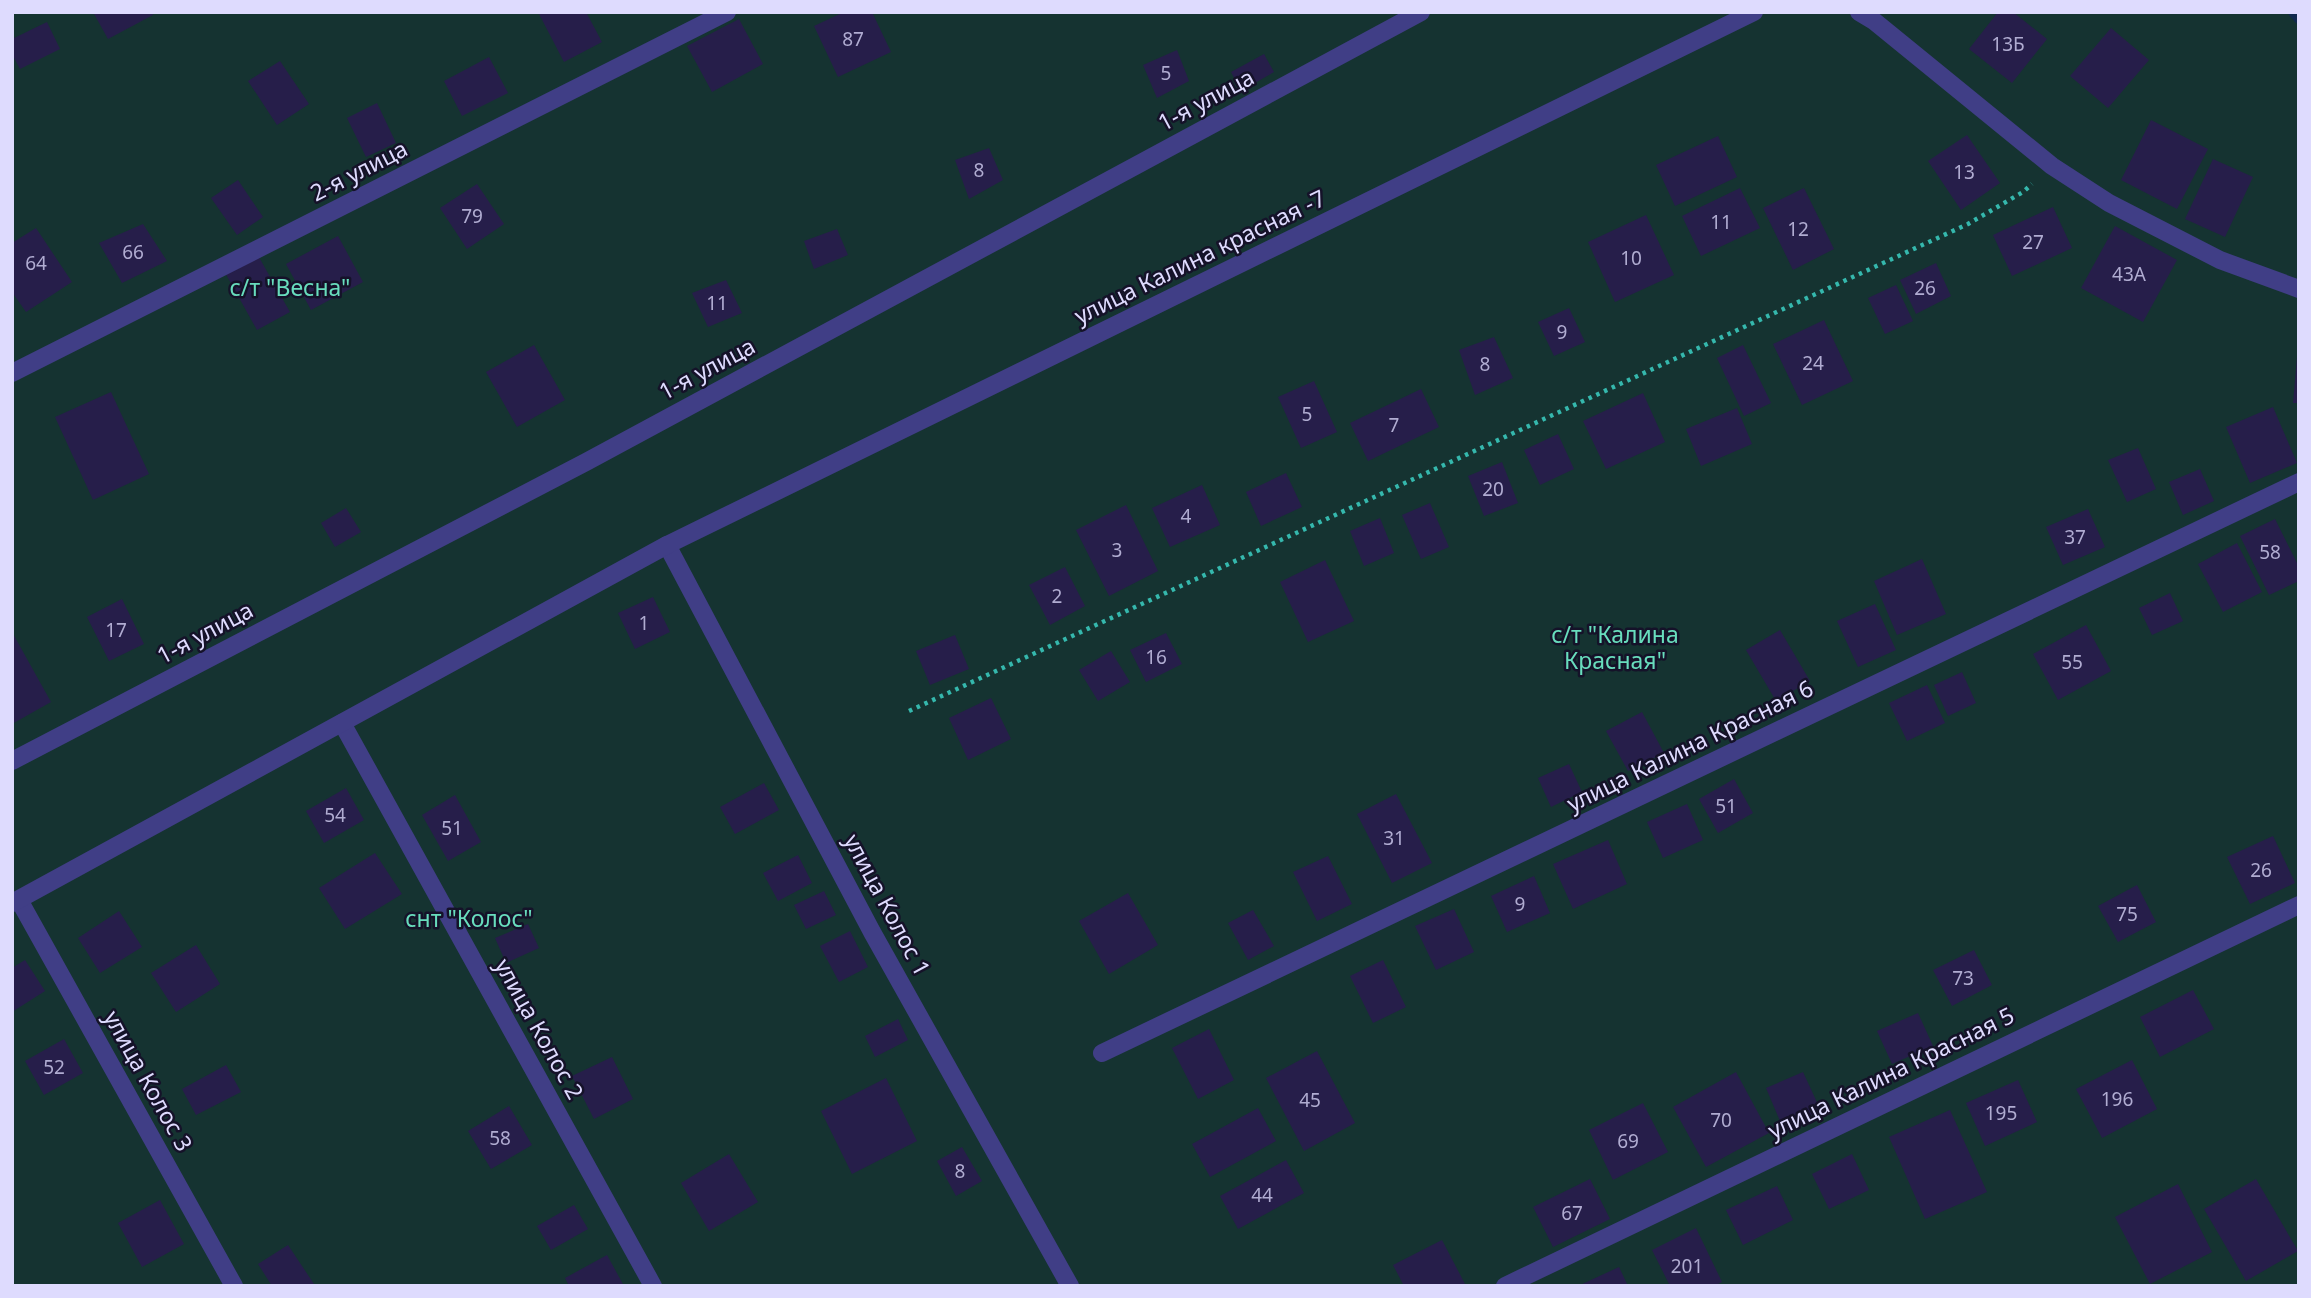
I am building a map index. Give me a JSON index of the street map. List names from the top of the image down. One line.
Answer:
{"streets":{"street":["1-я улица","2-я улица","улица Калина красная -7","улица Калина Красная 6","улица Колос 1","улица Колос 2","улица Калина Красная 5","улица Колос 3"]},"crossings":[["улица Калина красная -7","улица Колос 1"]],"parks":["с/т \"Весна\"","с/т \"Калина Красная\"","снт \"Колос\""],"house_numbers":["87","13Б","5","8","13","79","11","12","27","66","10","64","43А","26","11","9","24","8","5","7","20","4","37","3","58","2","1","17","16","55","51","54","51","31","26","9","75","73","52","196","45","195","70","58","69","8","44","67","201"]}
